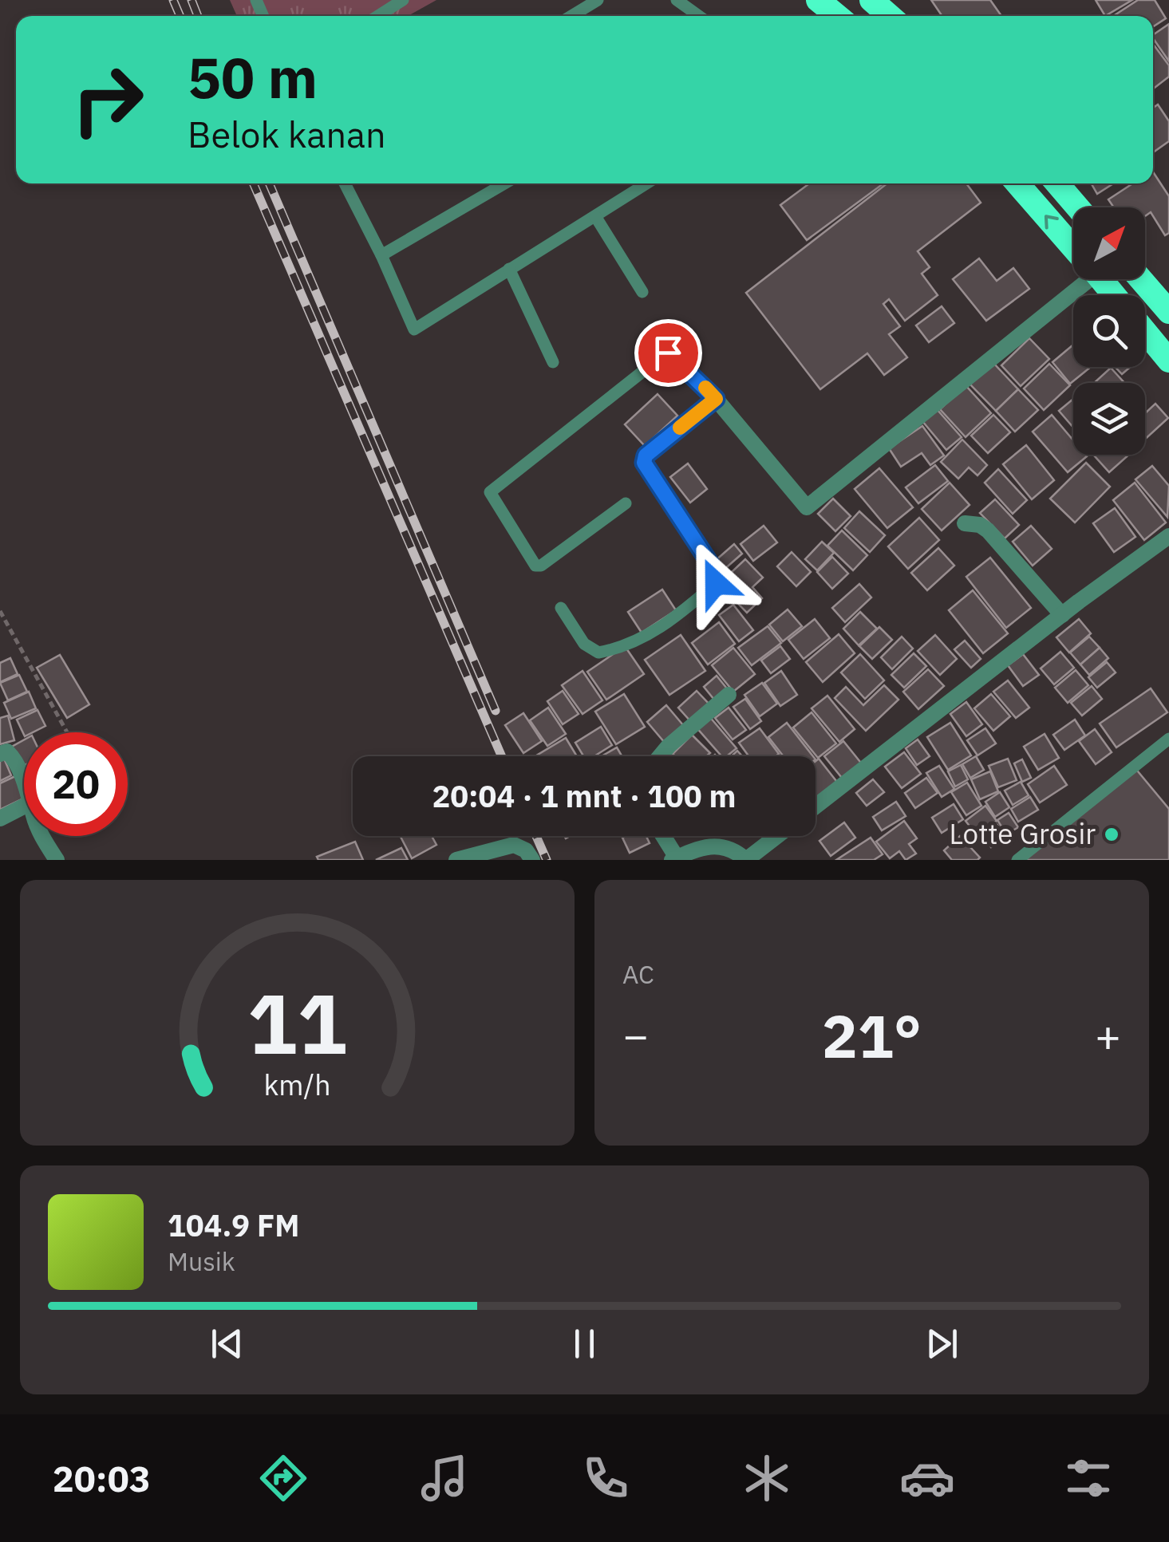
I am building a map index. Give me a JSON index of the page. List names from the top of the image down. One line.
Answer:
{"places":["Lotte Grosir"],"north":"top right","page":{"turn":["50 m","Belok kanan"],"limit":"20","trip":"20:04 · 1 mnt · 100 m","tile":"AC","heat":["−","21°","+"],"song":["104.9 FM","Musik"],"tabs":"20:03","gauge":["11","km/h"]}}
